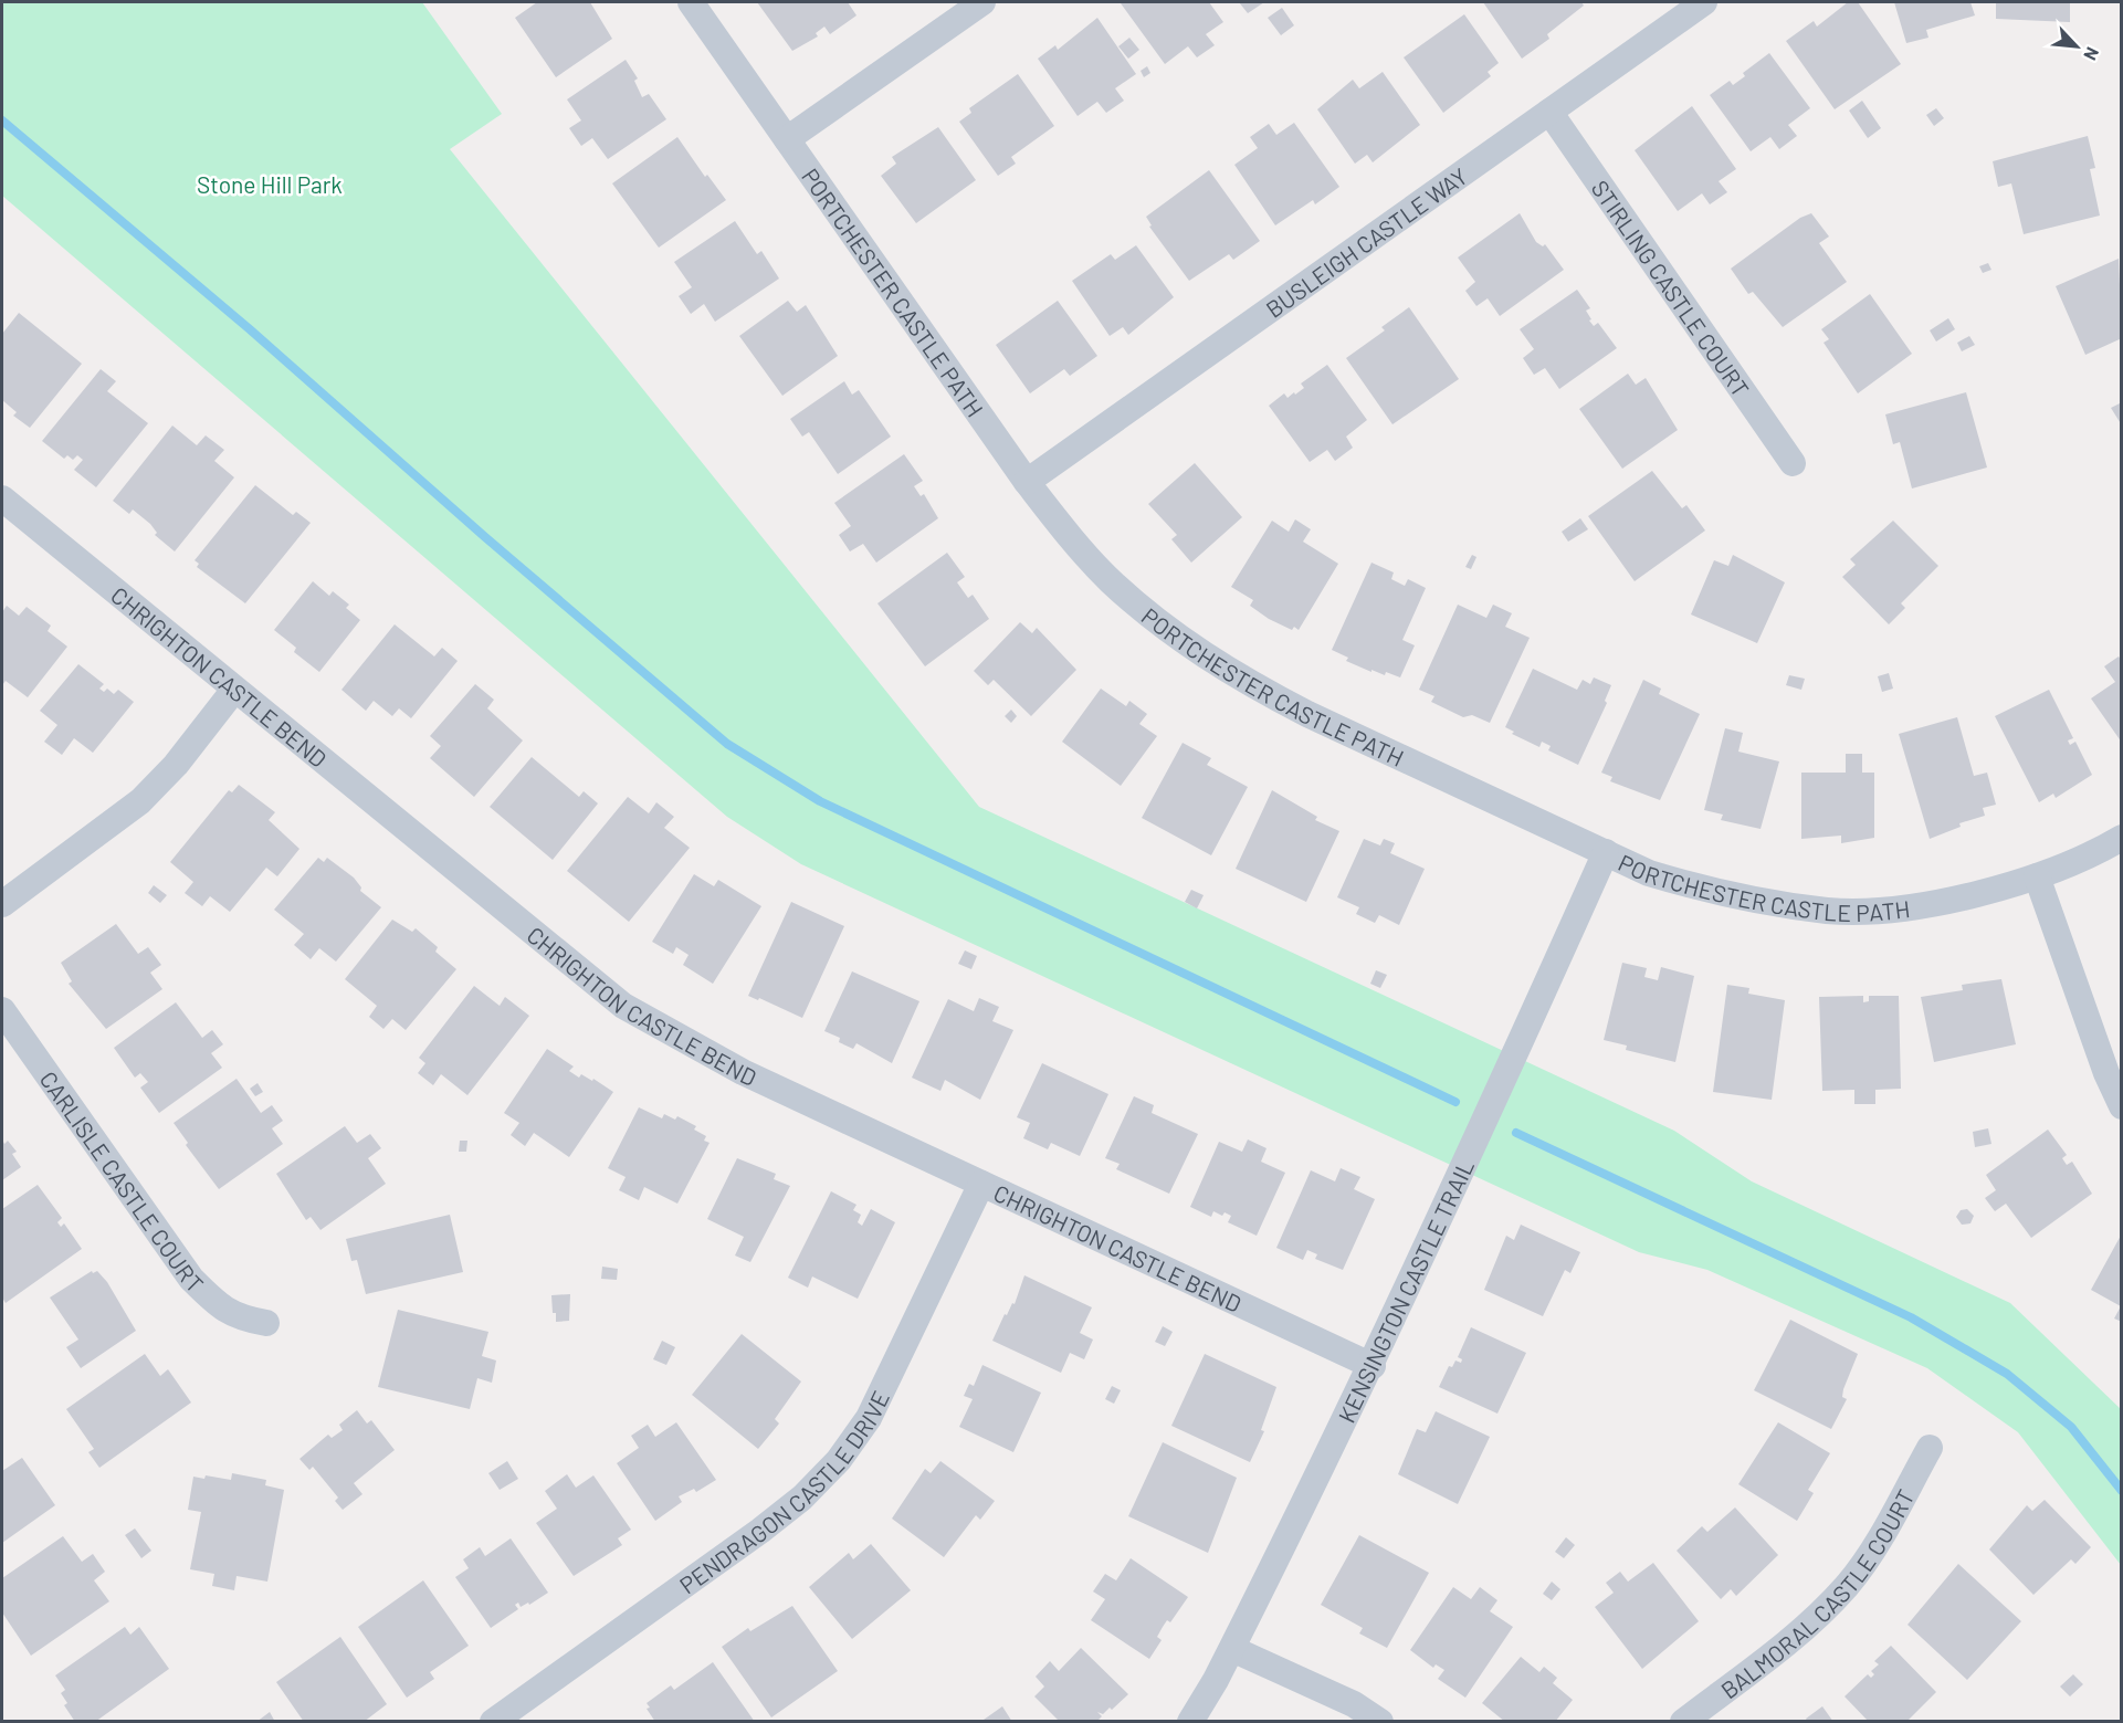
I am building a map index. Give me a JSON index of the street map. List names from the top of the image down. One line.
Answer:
{"streets":{"street":["BUSLEIGH CASTLE WAY","STIRLING CASTLE COURT","PORTCHESTER CASTLE PATH","CHRIGHTON CASTLE BEND","CARLISLE CASTLE COURT","KENSINGTON CASTLE TRAIL","PENDRAGON CASTLE DRIVE","BALMORAL CASTLE COURT"]},"crossings":[["BUSLEIGH CASTLE WAY","STIRLING CASTLE COURT"],["BUSLEIGH CASTLE WAY","PORTCHESTER CASTLE PATH"],["PORTCHESTER CASTLE PATH","KENSINGTON CASTLE TRAIL"],["CHRIGHTON CASTLE BEND","KENSINGTON CASTLE TRAIL"],["CHRIGHTON CASTLE BEND","PENDRAGON CASTLE DRIVE"]],"parks":["Stone Hill Park"],"north":"bottom right"}
